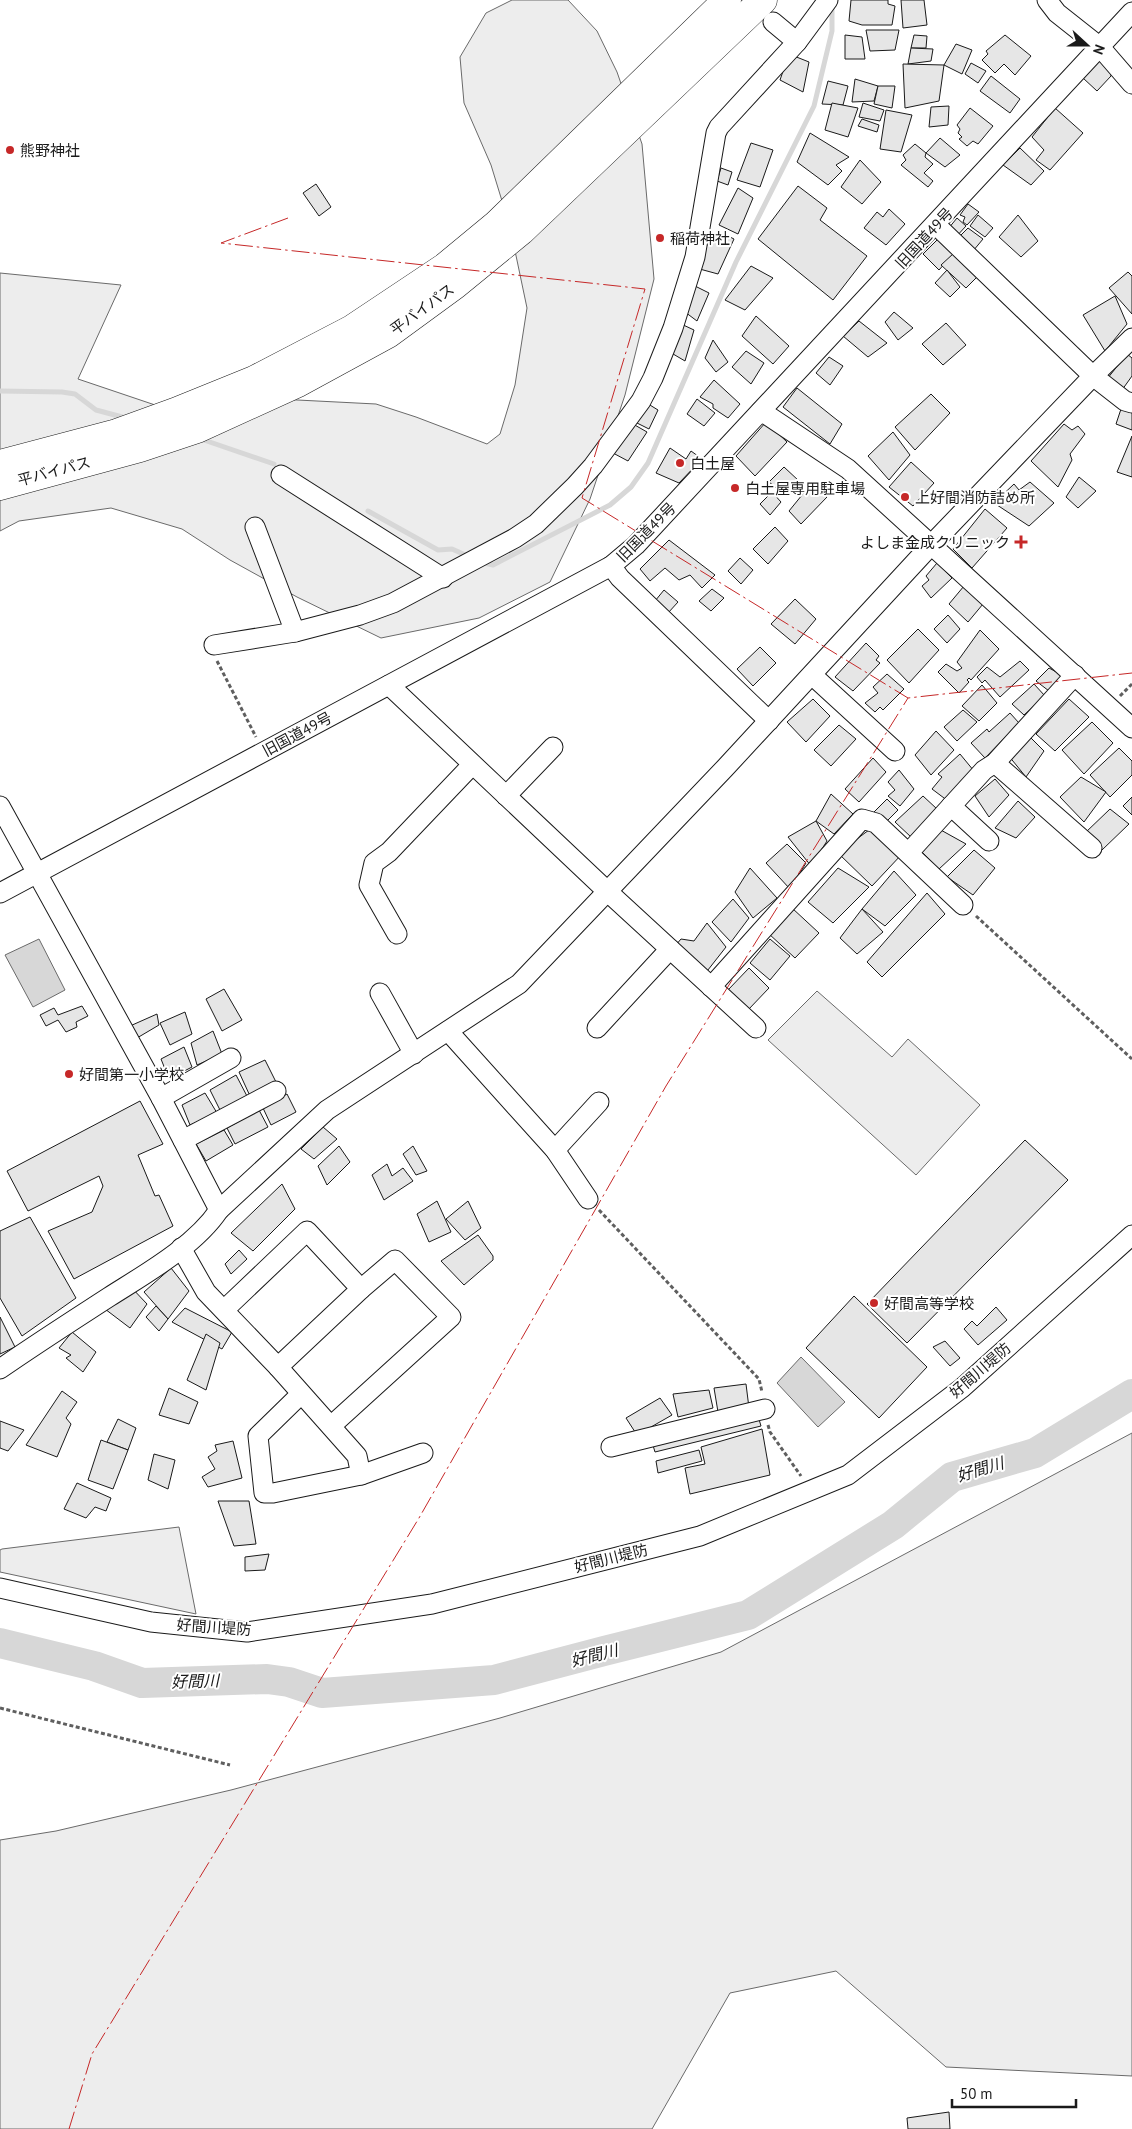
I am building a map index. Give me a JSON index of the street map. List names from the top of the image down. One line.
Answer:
{"streets":{"highway":["平バイパス"],"street":["旧国道49号","好間川堤防"]},"water":["好間川"],"places":{"other":["熊野神社","稲荷神社","白土屋","白土屋専用駐車場","上好間消防詰め所","好間第一小学校","好間高等学校"],"health":["よしま金成クリニック"]},"scale_bar":"50 m","north":"right"}
